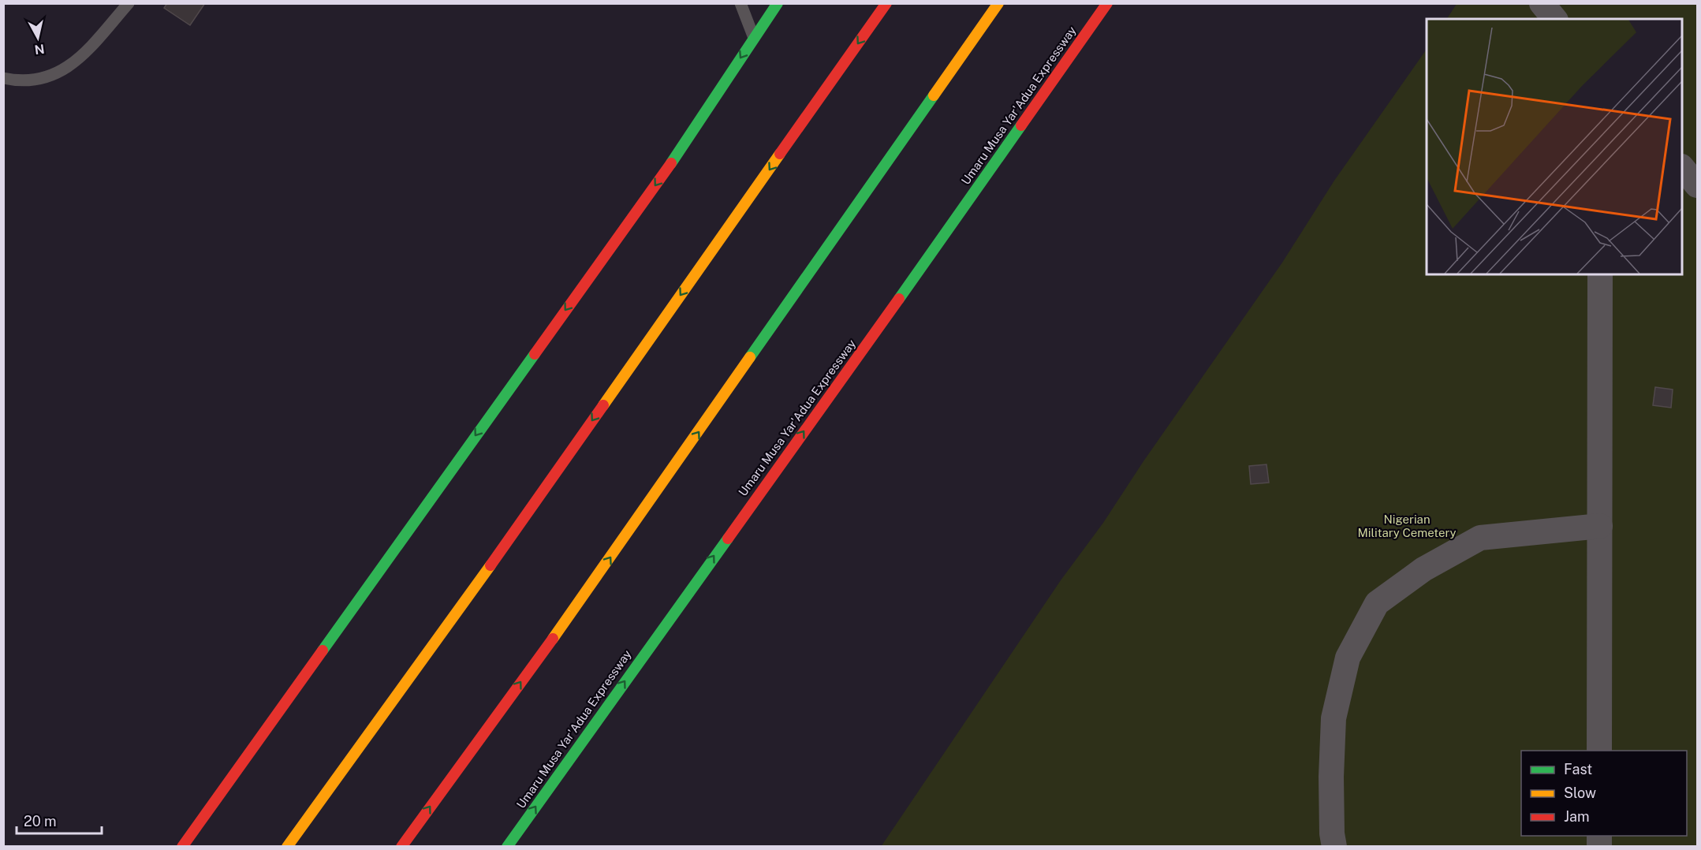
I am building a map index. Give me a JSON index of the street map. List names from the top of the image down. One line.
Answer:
{"streets":{"highway":["Umaru Musa Yar'Adua Expressway"]},"parks":["Nigerian Military Cemetery"],"legend":["Fast","Slow","Jam"],"scale_bar":"20 m","north":"bottom"}
